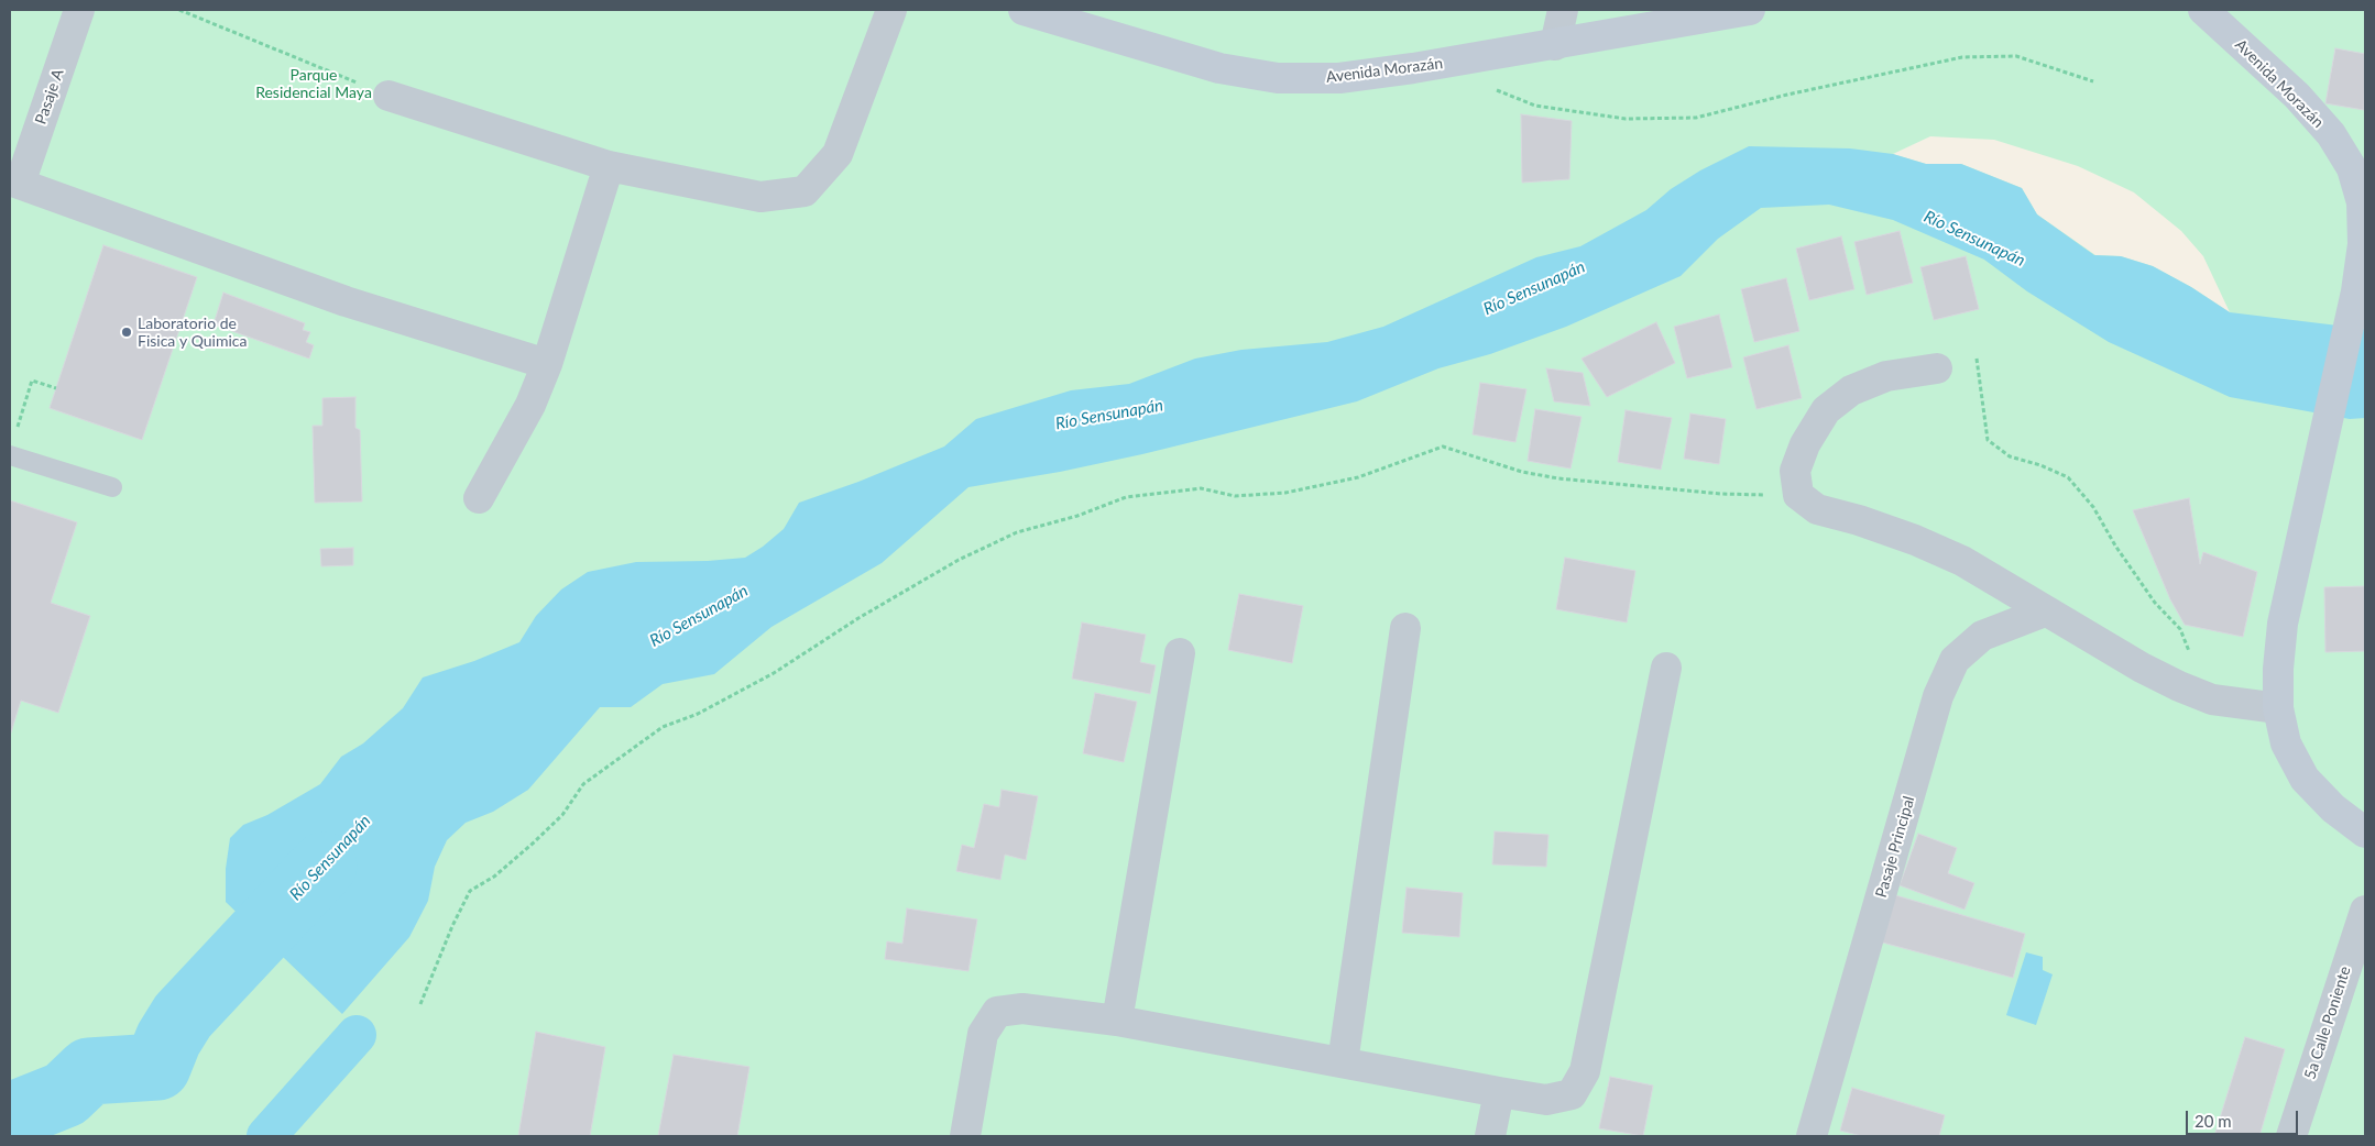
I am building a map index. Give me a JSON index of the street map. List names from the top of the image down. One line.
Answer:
{"streets":{"main road":["Avenida Morazán"],"street":["Pasaje A","Pasaje Principal","5a Calle Poniente"]},"water":["Río Sensunapán"],"parks":["Parque Residencial Maya"],"places":["Laboratorio de Fisica y Quimica"],"scale_bar":"20 m"}
